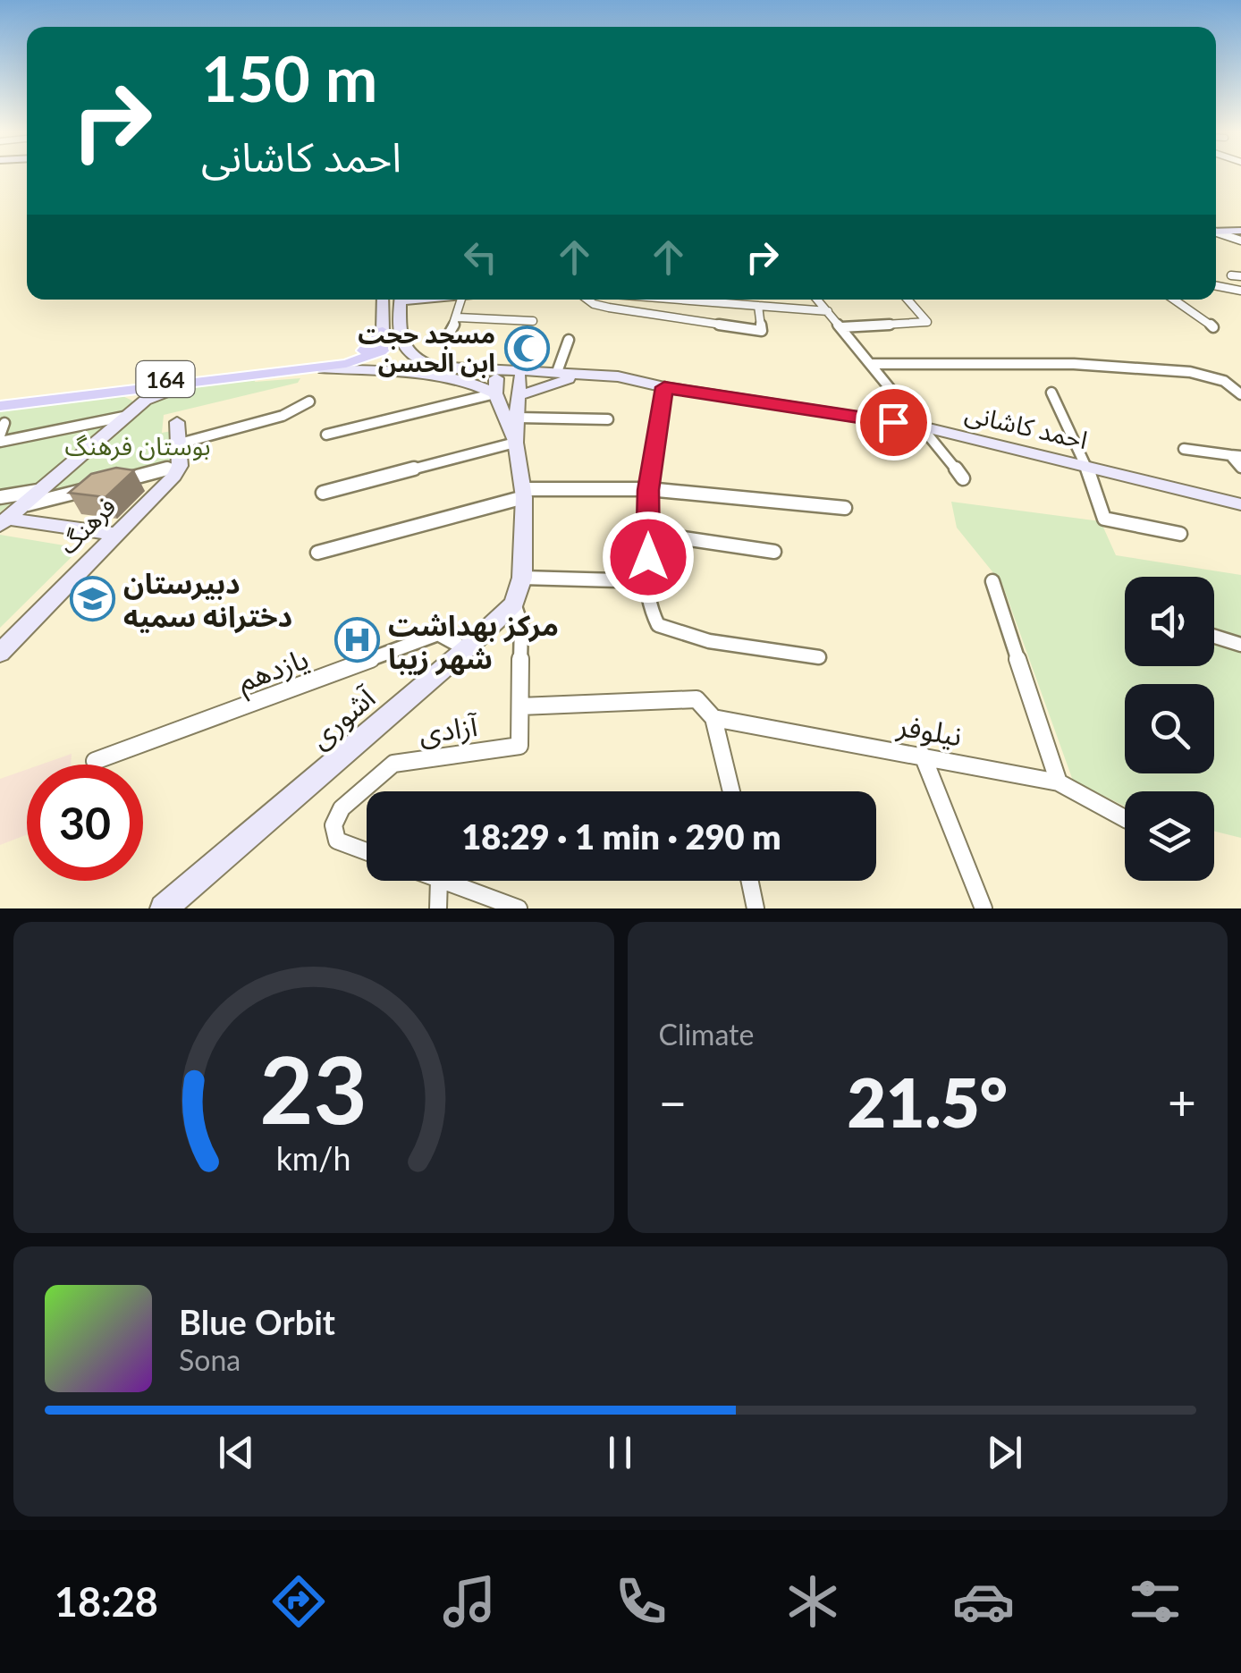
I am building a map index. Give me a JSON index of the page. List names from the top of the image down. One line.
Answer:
{"streets":{"main road":["164"],"street":["احمد کاشانی","فرهنگ","یازدهم","آشوری","آزادی","نیلوفر"]},"crossings":[["164","احمد کاشانی"],["یازدهم","آشوری"],["آشوری","آزادی"],["آزادی","نیلوفر"]],"parks":["بوستان فرهنگ"],"places":{"mosque":["مسجد حجت ابن الحسن"],"school or university":["دبیرستان دخترانه سمیه"],"hospital":["مرکز بهداشت شهر زیبا"]},"page":{"turn":["150 m","احمد کاشانی"],"limit":"30","trip":"18:29 · 1 min · 290 m","tile":"Climate","heat":["−","21.5°","+"],"song":["Blue Orbit","Sona"],"tabs":"18:28","gauge":["23","km/h"]}}
